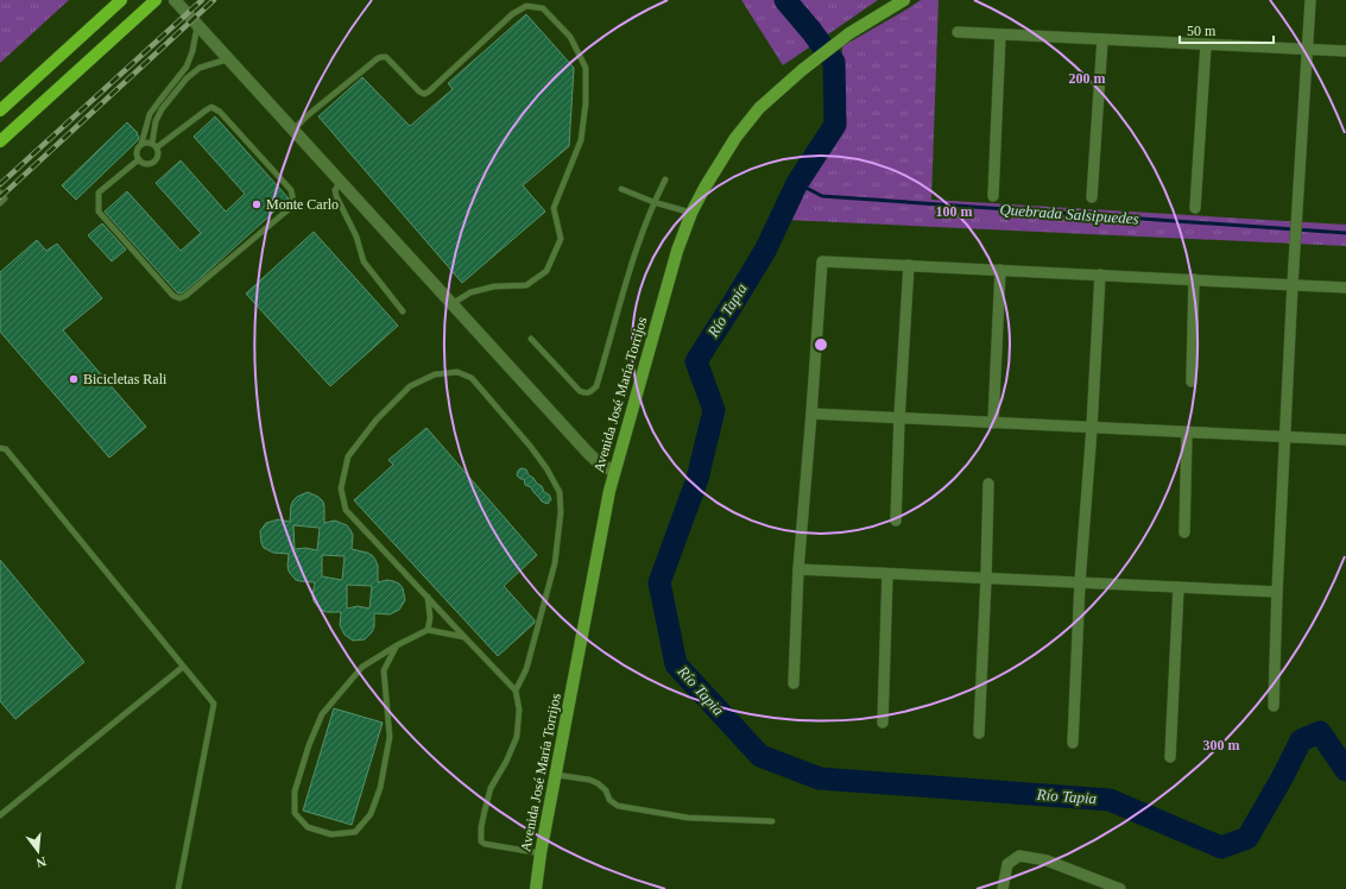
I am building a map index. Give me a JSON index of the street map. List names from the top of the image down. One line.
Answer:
{"streets":{"main road":["Avenida José María Torrijos"]},"water":["Quebrada Salsipuedes","Río Tapia"],"places":["Monte Carlo","Bicicletas Rali"],"scale_bar":"50 m","north":"bottom","rings":["200 m","100 m","300 m"]}
